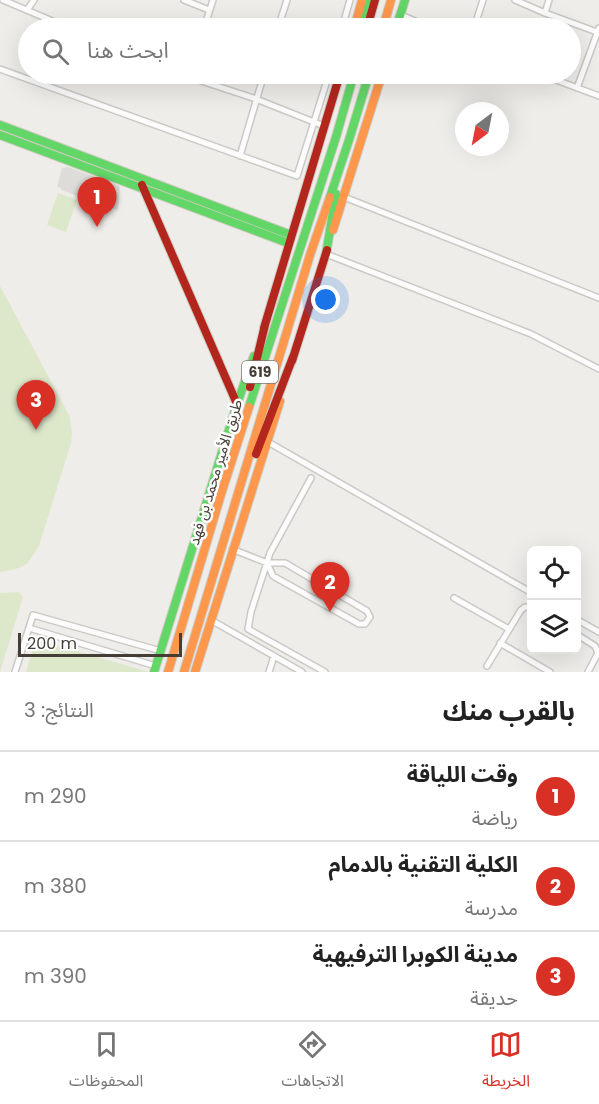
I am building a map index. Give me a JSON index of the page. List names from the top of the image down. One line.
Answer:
{"streets":{"main road":["619","طريق الأمير محمد بن فهد"]},"scale_bar":"200 m","north":"bottom left","page":{"search":"ابحث هنا","pins":["1","3","2"],"scale":"200 m","heading":["بالقرب منك","النتائج: 3"],"list":[{"mark":"1","name":"وقت اللياقة","note":"رياضة","value":"290 m"},{"mark":"2","name":"الكلية التقنية بالدمام","note":"مدرسة","value":"380 m"},{"mark":"3","name":"مدينة الكوبرا الترفيهية","note":"حديقة","value":"390 m"}],"nav":["الخريطة","الاتجاهات","المحفوظات"]}}
